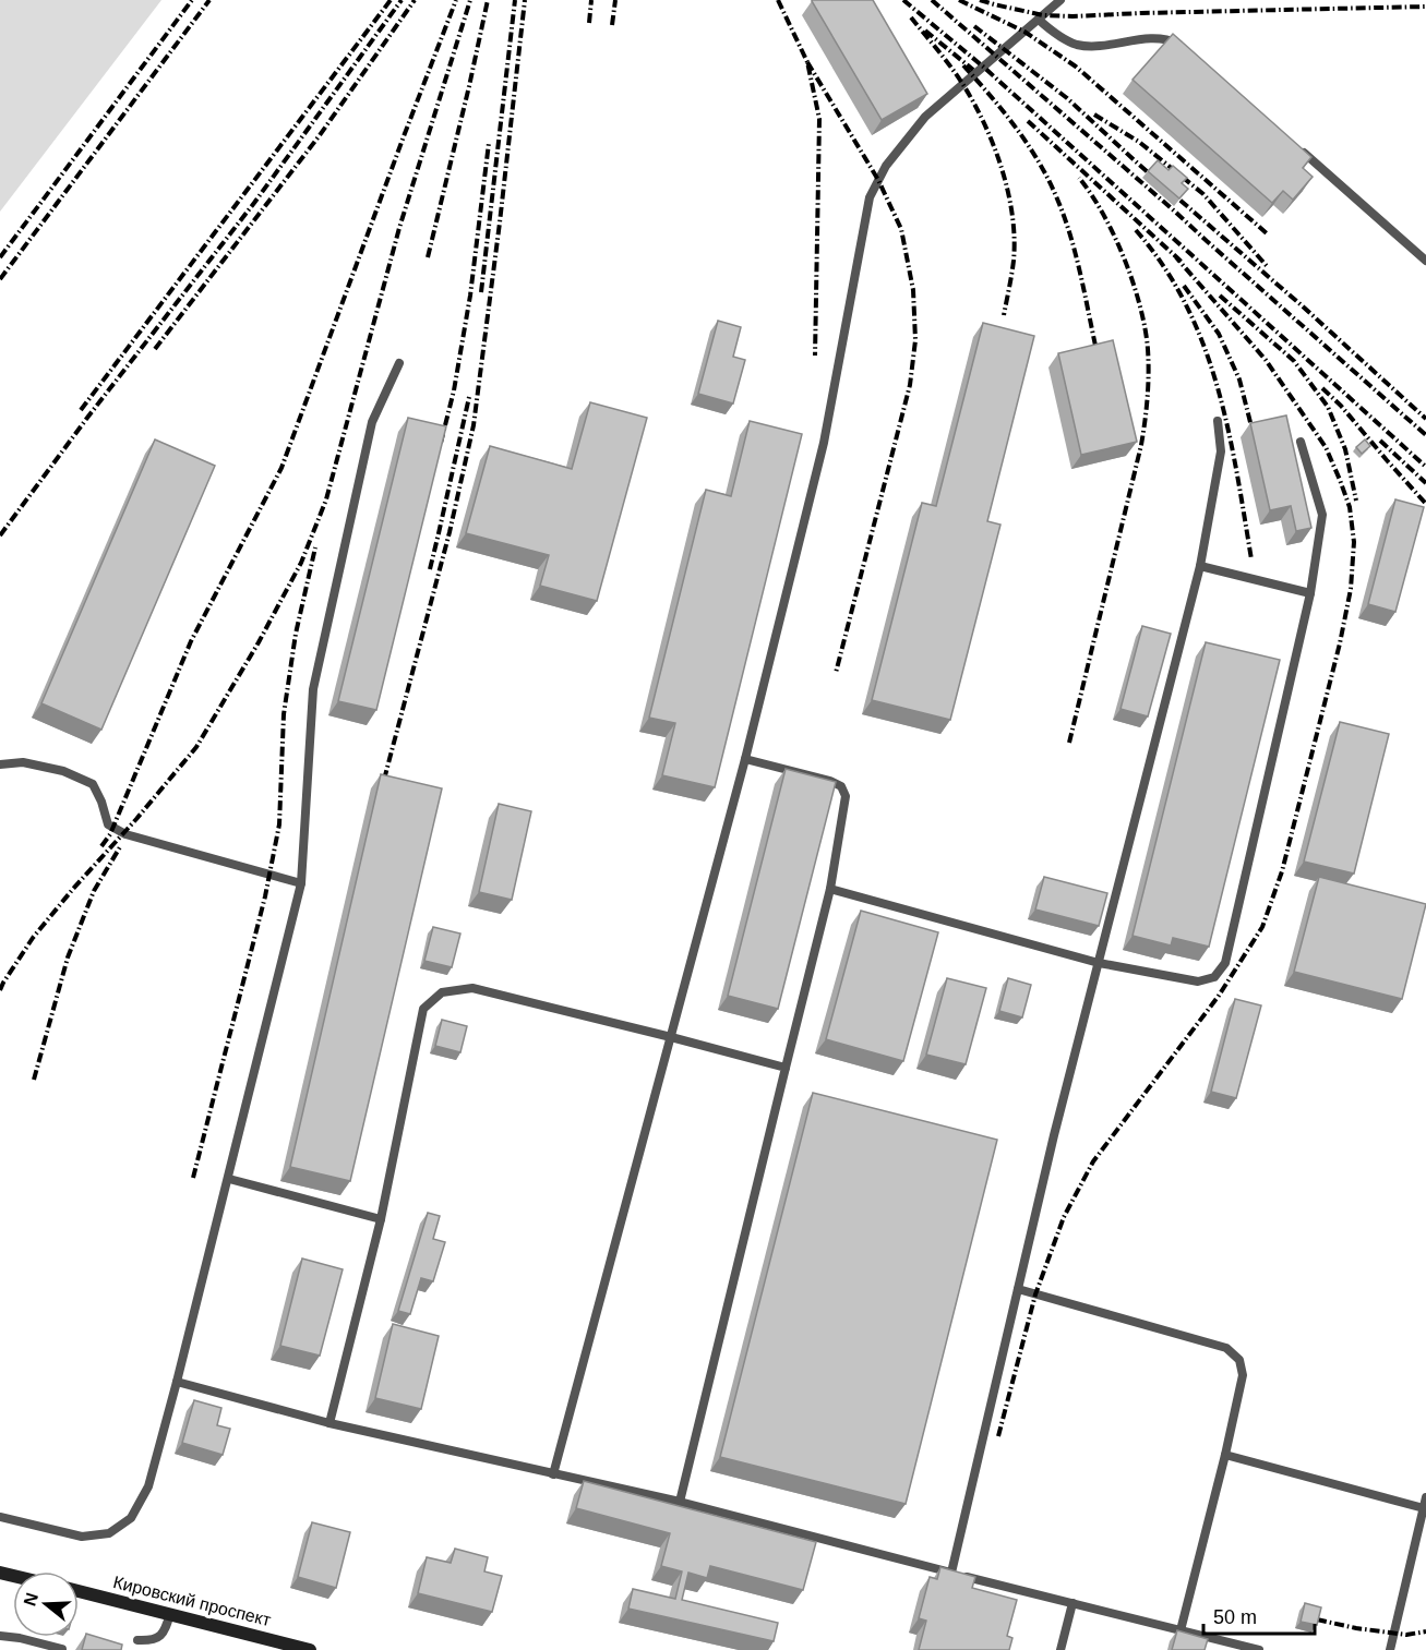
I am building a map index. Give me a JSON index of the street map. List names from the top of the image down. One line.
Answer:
{"streets":{"main road":["Кировский проспект"]},"scale_bar":"50 m","north":"left"}
